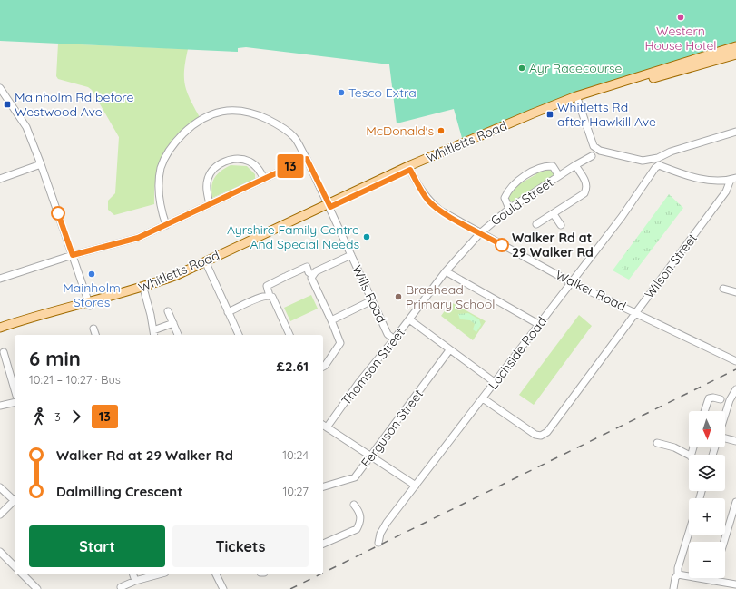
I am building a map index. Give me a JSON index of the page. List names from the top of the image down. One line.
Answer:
{"streets":{"main road":["Whitletts Road"],"street":["Gould Street","Wilson Street","Walker Road","Wills Road","Lochside Road","Thomson Street","Ferguson Street"]},"crossings":[["Whitletts Road","Walker Road"],["Whitletts Road","Wills Road"],["Gould Street","Walker Road"],["Gould Street","Thomson Street"],["Wilson Street","Walker Road"],["Wilson Street","Lochside Road"],["Walker Road","Lochside Road"],["Wills Road","Thomson Street"]],"places":{"other":["Western House Hotel","Ayr Racecourse","Tesco Extra","McDonald's","Ayrshire Family Centre And Special Needs","Walker Rd at 29 Walker Rd","Mainholm Stores","Braehead Primary School"],"transit":["Mainholm Rd before Westwood Ave","Whitletts Rd after Hawkill Ave"]},"lines":["bus line 13"],"north":"bottom","page":{"on_map":"13","heading":["6 min","10:21 – 10:27 · Bus","£2.61"],"legs":["3","13"],"map_buttons":["+","−"],"list":[{"name":"Walker Rd at 29 Walker Rd","value":"10:24"},{"name":"Dalmilling Crescent","value":"10:27"}],"buttons":["Start","Tickets"]}}
